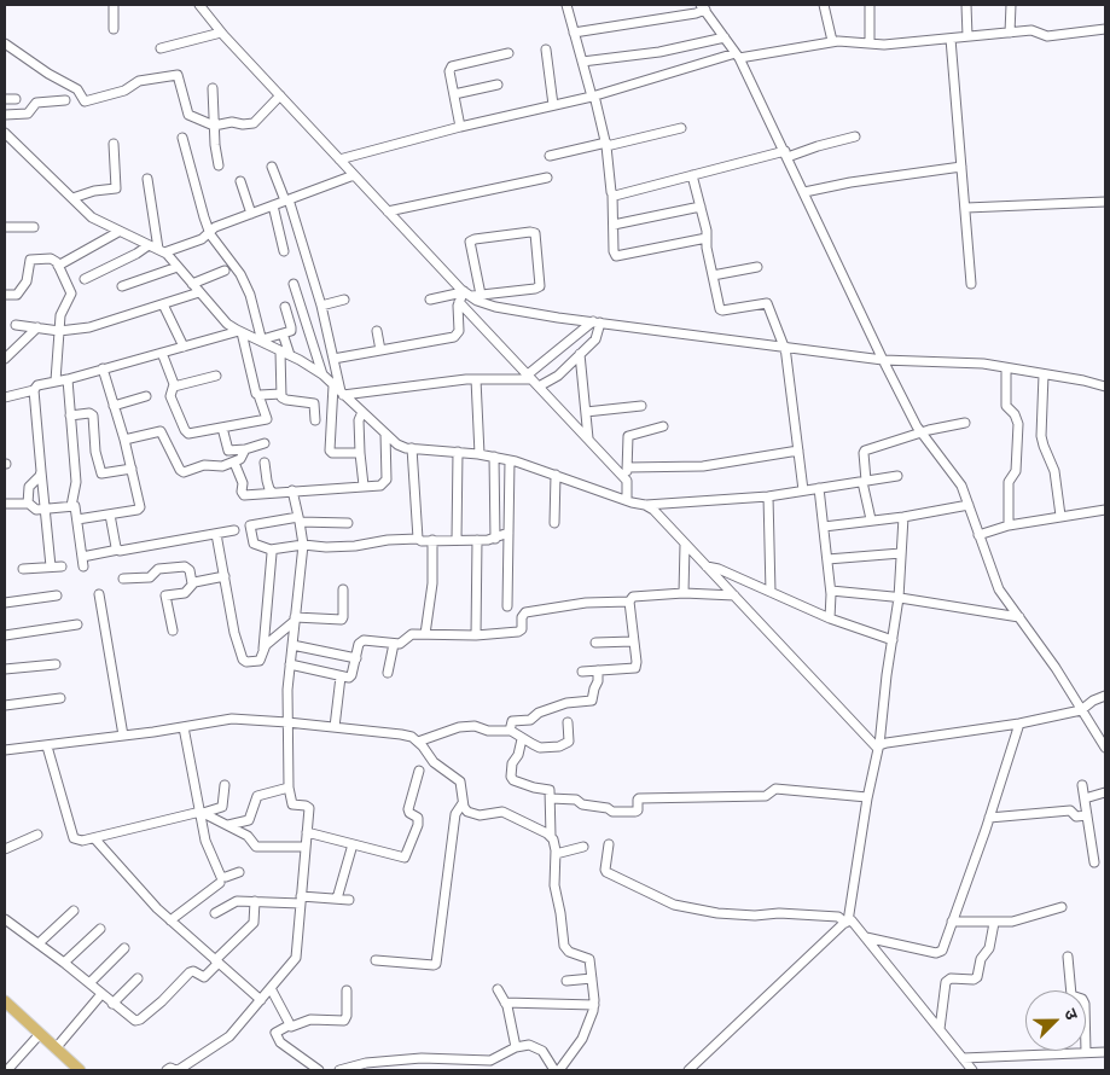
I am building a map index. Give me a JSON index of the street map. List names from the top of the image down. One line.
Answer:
{"north":"top right"}
